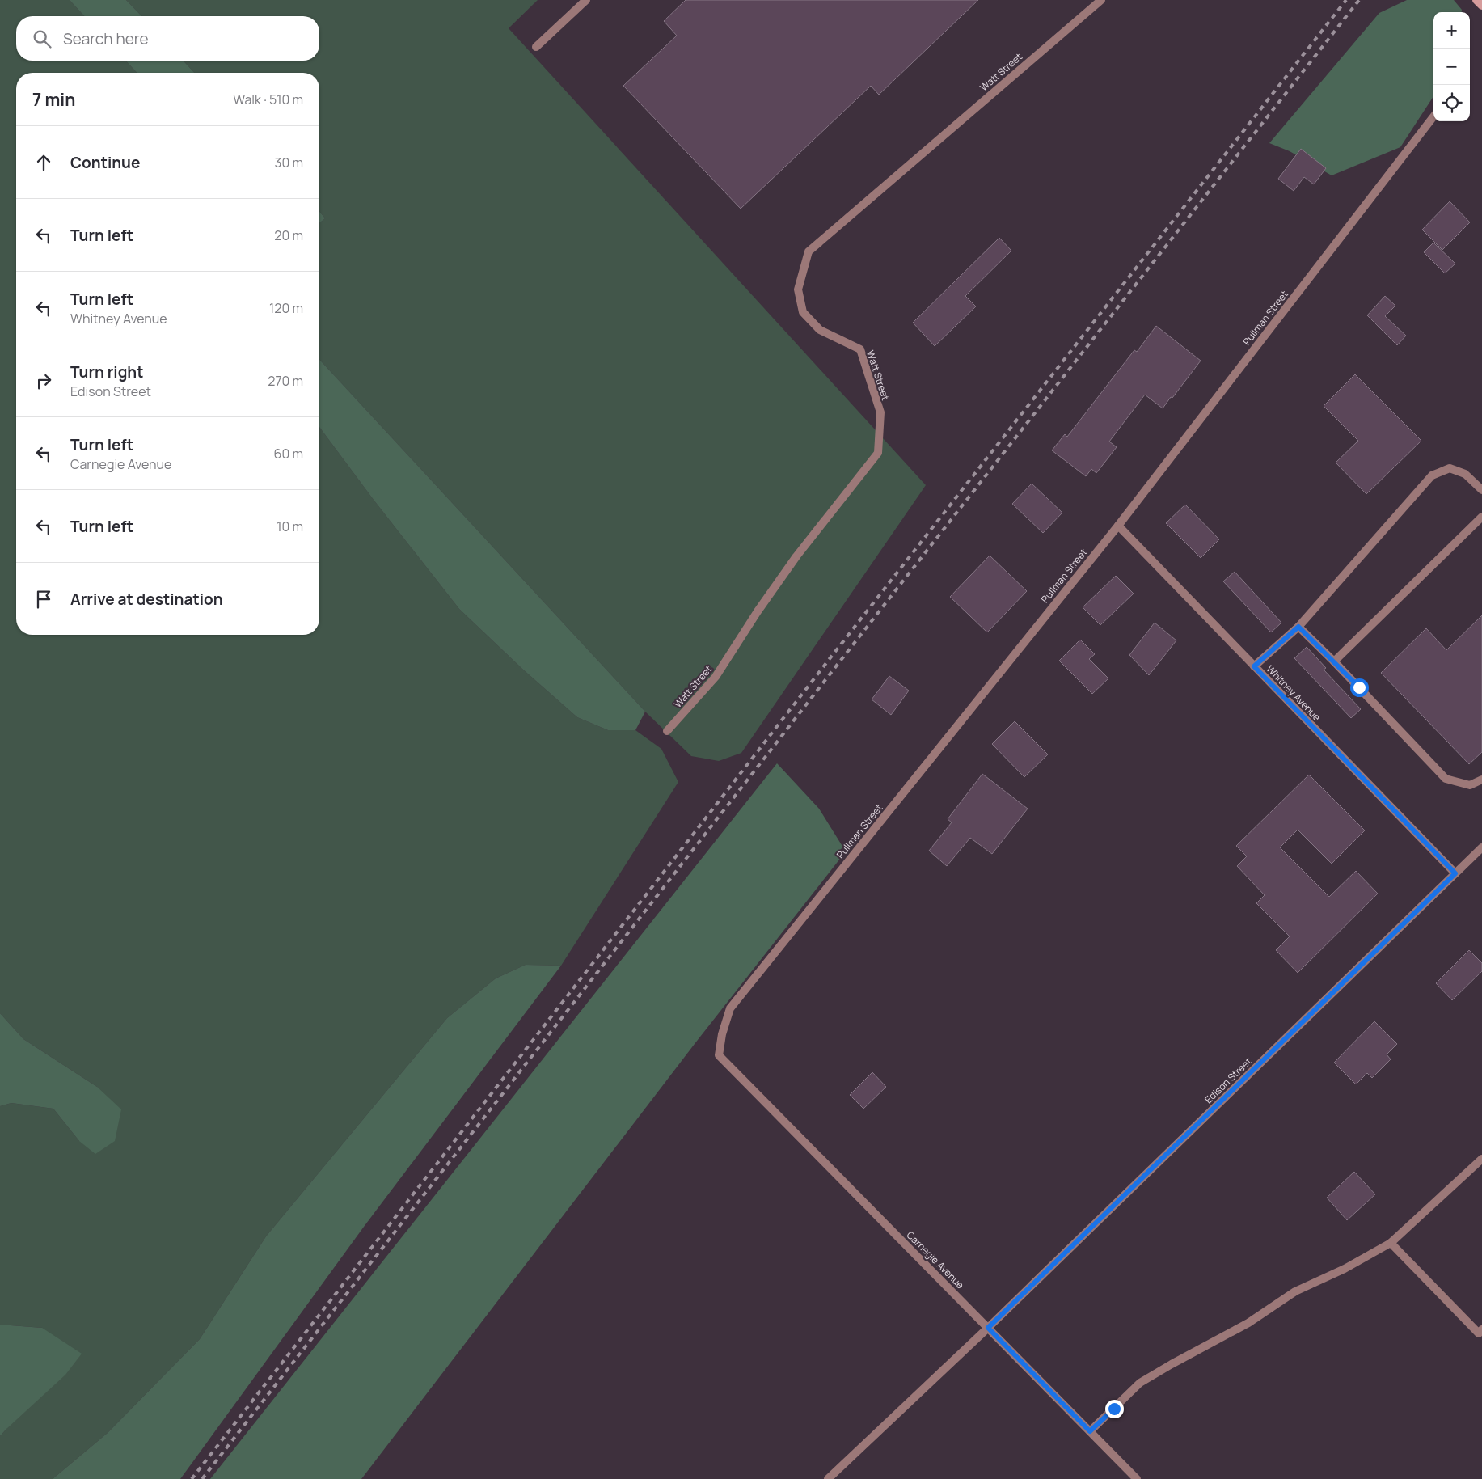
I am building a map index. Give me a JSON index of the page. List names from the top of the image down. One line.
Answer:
{"streets":{"street":["Watt Street","Pullman Street","Whitney Avenue","Edison Street","Carnegie Avenue"]},"crossings":[["Pullman Street","Whitney Avenue"],["Pullman Street","Carnegie Avenue"],["Whitney Avenue","Edison Street"],["Edison Street","Carnegie Avenue"]],"page":{"map_buttons":["+","−"],"search":"Search here","heading":["7 min","Walk · 510 m"],"list":[["Continue","30 m"],["Turn left","20 m"],["Turn left","Whitney Avenue","120 m"],["Turn right","Edison Street","270 m"],["Turn left","Carnegie Avenue","60 m"],["Turn left","10 m"],"Arrive at destination"]}}
